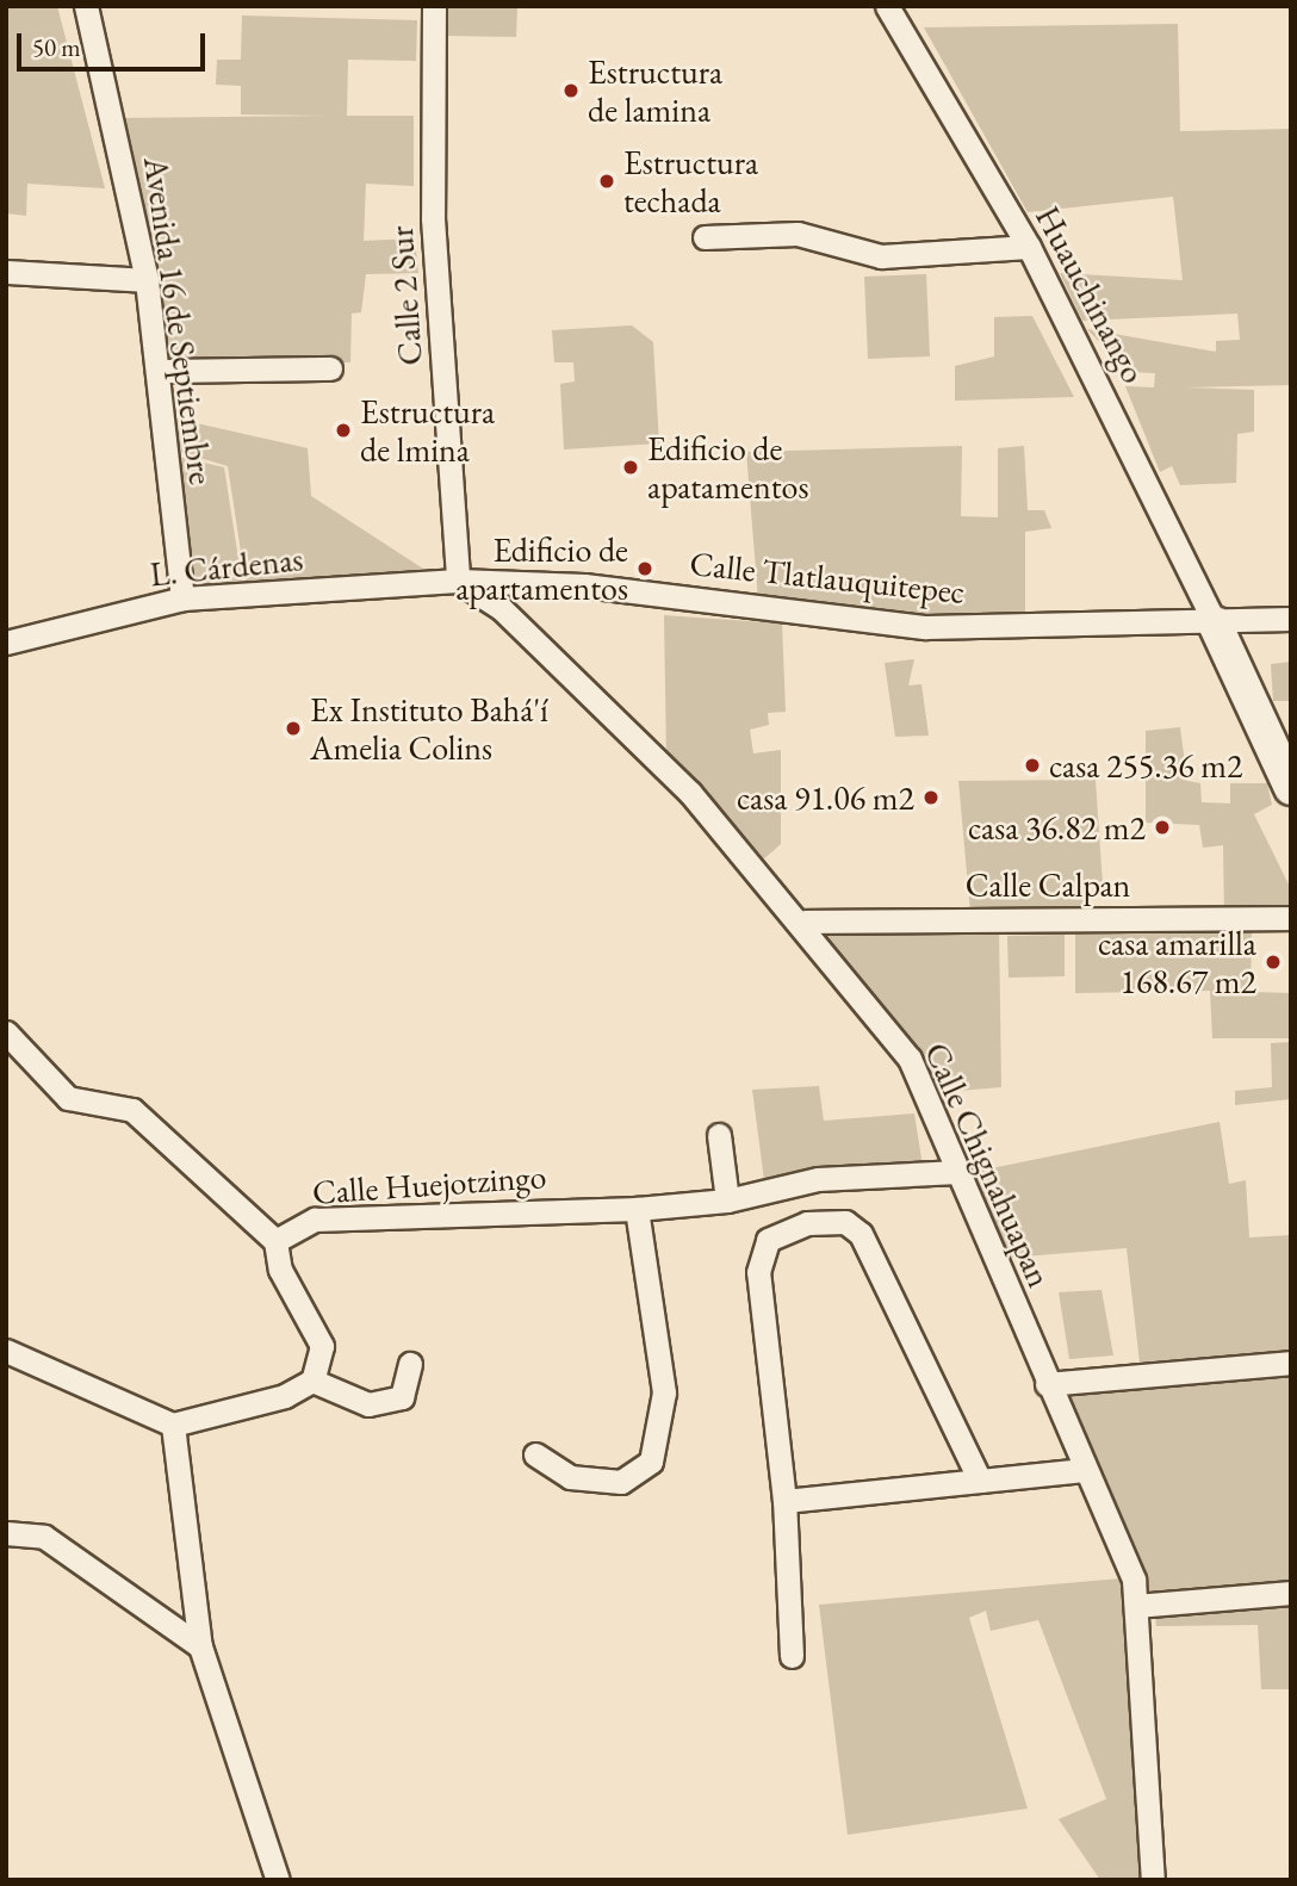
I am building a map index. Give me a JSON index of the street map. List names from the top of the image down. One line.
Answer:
{"streets":{"street":["Huauchinango","Calle 2 Sur","Avenida 16 de Septiembre","L. Cárdenas","Calle Tlatlauquitepec","Calle Calpan","Calle Chignahuapan","Calle Huejotzingo"]},"crossings":[["Huauchinango","Calle Tlatlauquitepec"],["Calle 2 Sur","L. Cárdenas"],["Calle 2 Sur","Calle Tlatlauquitepec"],["Calle 2 Sur","Calle Chignahuapan"],["Avenida 16 de Septiembre","L. Cárdenas"],["L. Cárdenas","Calle Tlatlauquitepec"],["L. Cárdenas","Calle Chignahuapan"],["Calle Tlatlauquitepec","Calle Chignahuapan"],["Calle Calpan","Calle Chignahuapan"],["Calle Chignahuapan","Calle Huejotzingo"]],"places":["Estructura de lamina","Estructura techada","Estructura de lmina","Edificio de apatamentos","Edificio de apartamentos","Ex Instituto Bahá'í Amelia Colins","casa 255.36 m2","casa 91.06 m2","casa 36.82 m2","casa amarilla 168.67 m2"],"scale_bar":"50 m"}
